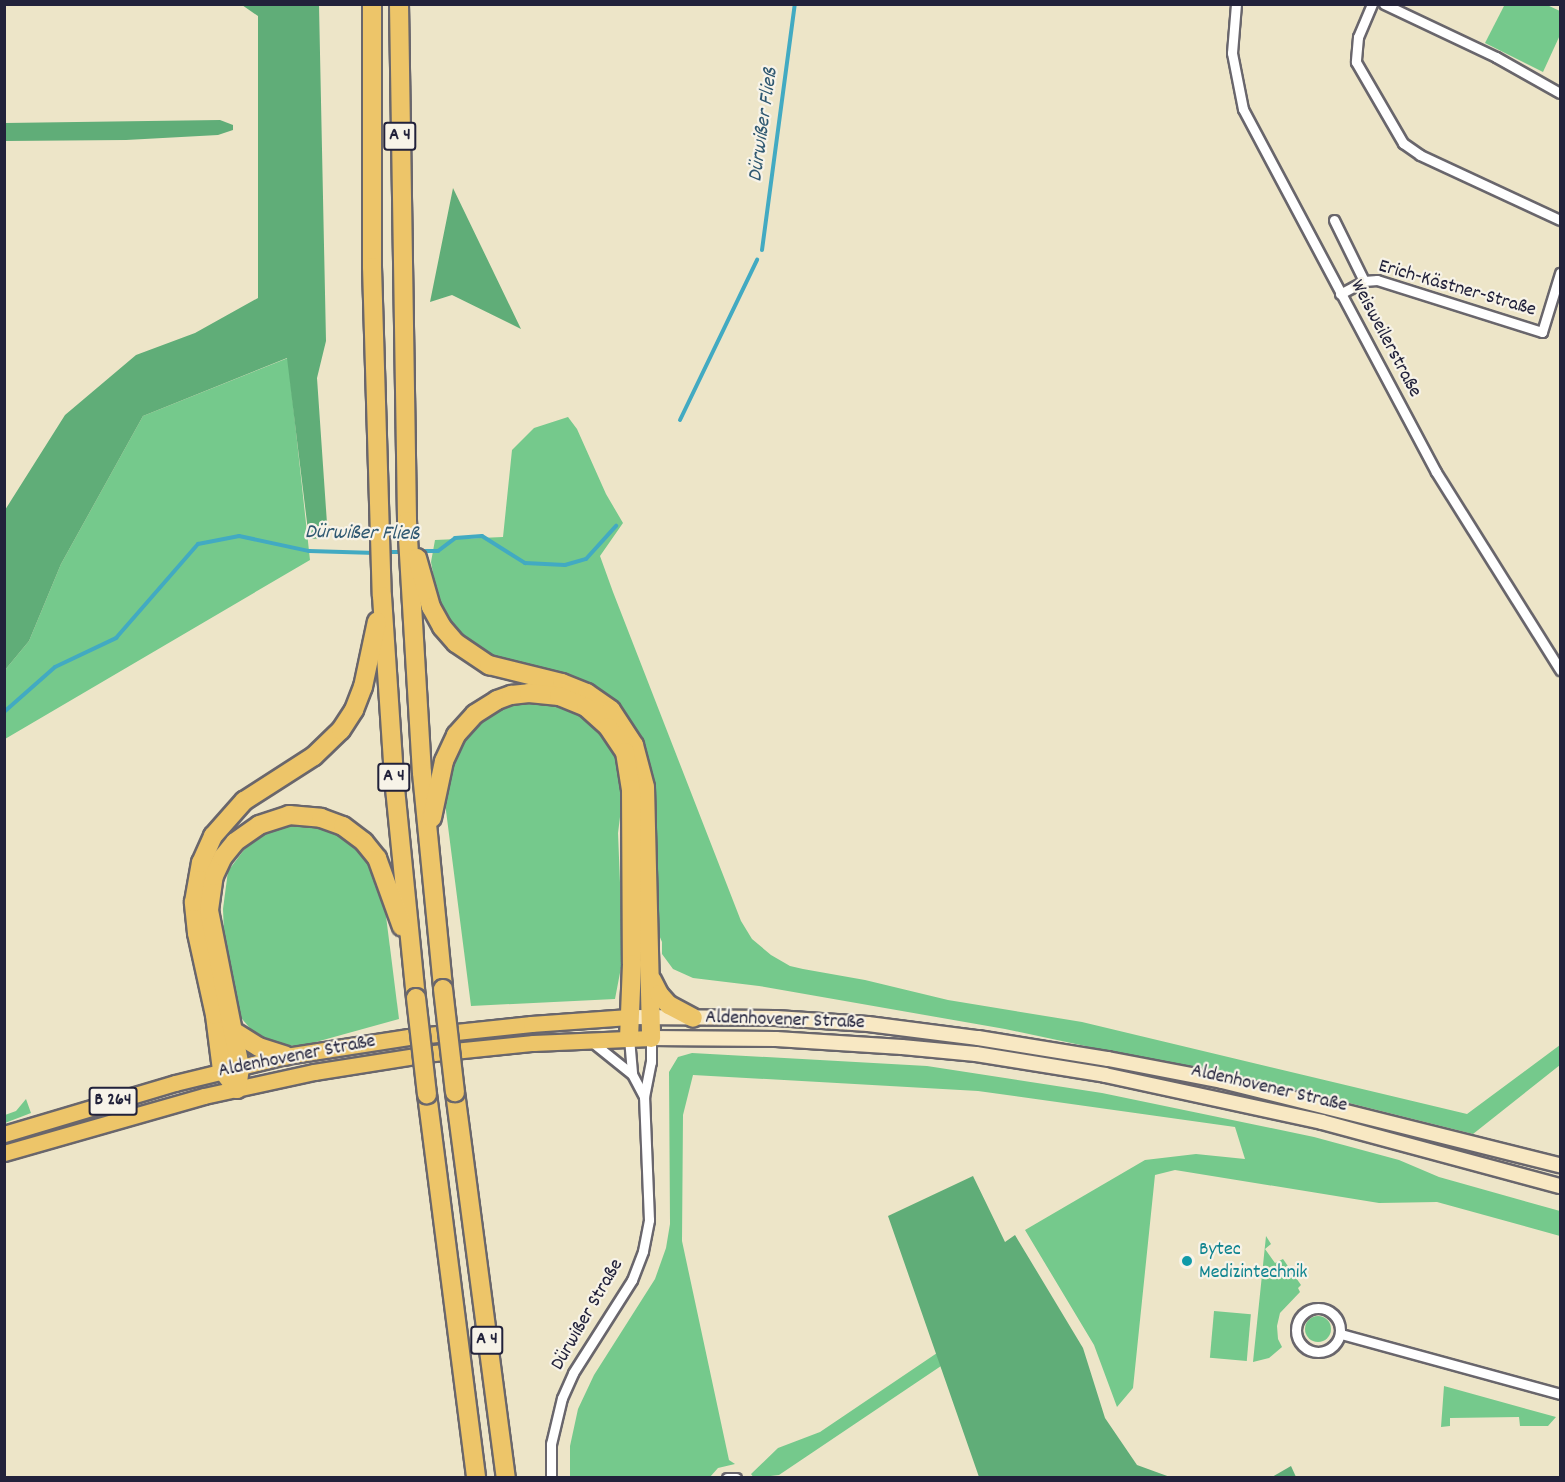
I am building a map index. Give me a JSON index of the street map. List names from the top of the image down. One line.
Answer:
{"streets":{"highway":["A 4"],"main road":["Aldenhovener Straße","B 264"],"street":["Erich-Kästner-Straße","Weisweilerstraße","Dürwißer Straße"]},"crossings":[["Erich-Kästner-Straße","Weisweilerstraße"],["Aldenhovener Straße","Dürwißer Straße"]],"water":["Dürwißer Fließ"],"places":["Bytec Medizintechnik"]}
